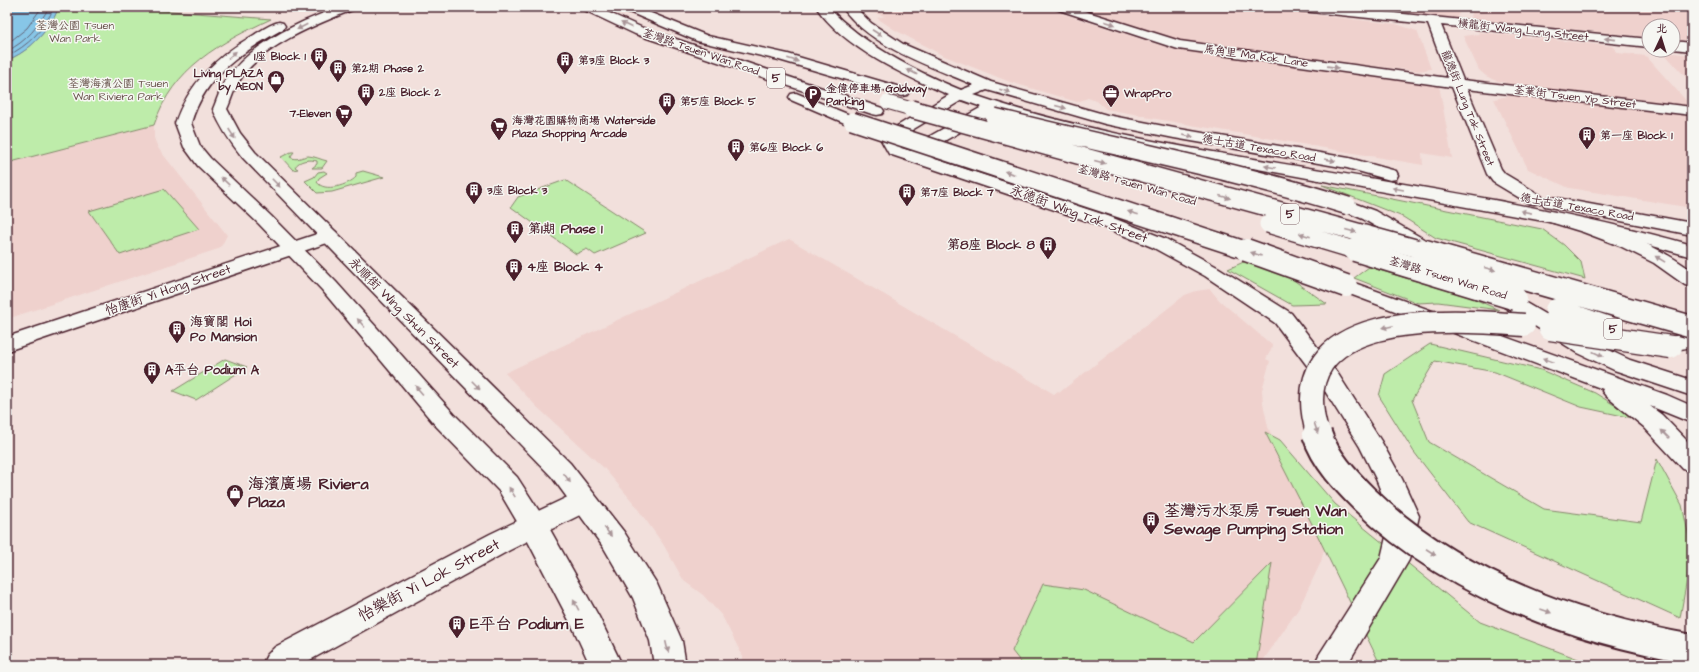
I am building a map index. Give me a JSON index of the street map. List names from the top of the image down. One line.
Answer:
{"streets":{"main road":["橫龍街 Wang Lung Street","荃灣路 Tsuen Wan Road","馬角里 Ma Kok Lane","5","荃業街 Tsuen Yip Street","龍德街 Lung Tak Street","德士古道 Texaco Road","永德街 Wing Tak Street","怡康街 Yi Hong Street","永順街 Wing Shun Street","怡樂街 Yi Lok Street"]},"crossings":[["橫龍街 Wang Lung Street","龍德街 Lung Tak Street"],["馬角里 Ma Kok Lane","荃業街 Tsuen Yip Street"],["馬角里 Ma Kok Lane","龍德街 Lung Tak Street"],["荃業街 Tsuen Yip Street","龍德街 Lung Tak Street"],["龍德街 Lung Tak Street","德士古道 Texaco Road"],["德士古道 Texaco Road","永德街 Wing Tak Street"],["怡康街 Yi Hong Street","永順街 Wing Shun Street"],["永順街 Wing Shun Street","怡樂街 Yi Lok Street"]],"parks":["荃灣公園 Tsuen Wan Park","荃灣海濱公園 Tsuen Wan Riviera Park"],"places":{"building":["1座 Block 1","第3座 Block 3","第2期 Phase 2","2座 Block 2","第5座 Block 5","第一座 Block 1","第6座 Block 6","3座 Block 3","第7座 Block 7","第1期 Phase 1","第8座 Block 8","4座 Block 4","海寶閣 Hoi Po Mansion","A平台 Podium A","荃灣污水泵房 Tsuen Wan Sewage Pumping Station","E平台 Podium E"],"shop":["Living PLAZA by AEON","海濱廣場 Riviera Plaza"],"office":["WrapPro"],"parking":["金偉停車場 Goldway Parking"],"supermarket":["7-Eleven","海灣花園購物商場 Waterside Plaza Shopping Arcade"]},"north":"top"}
